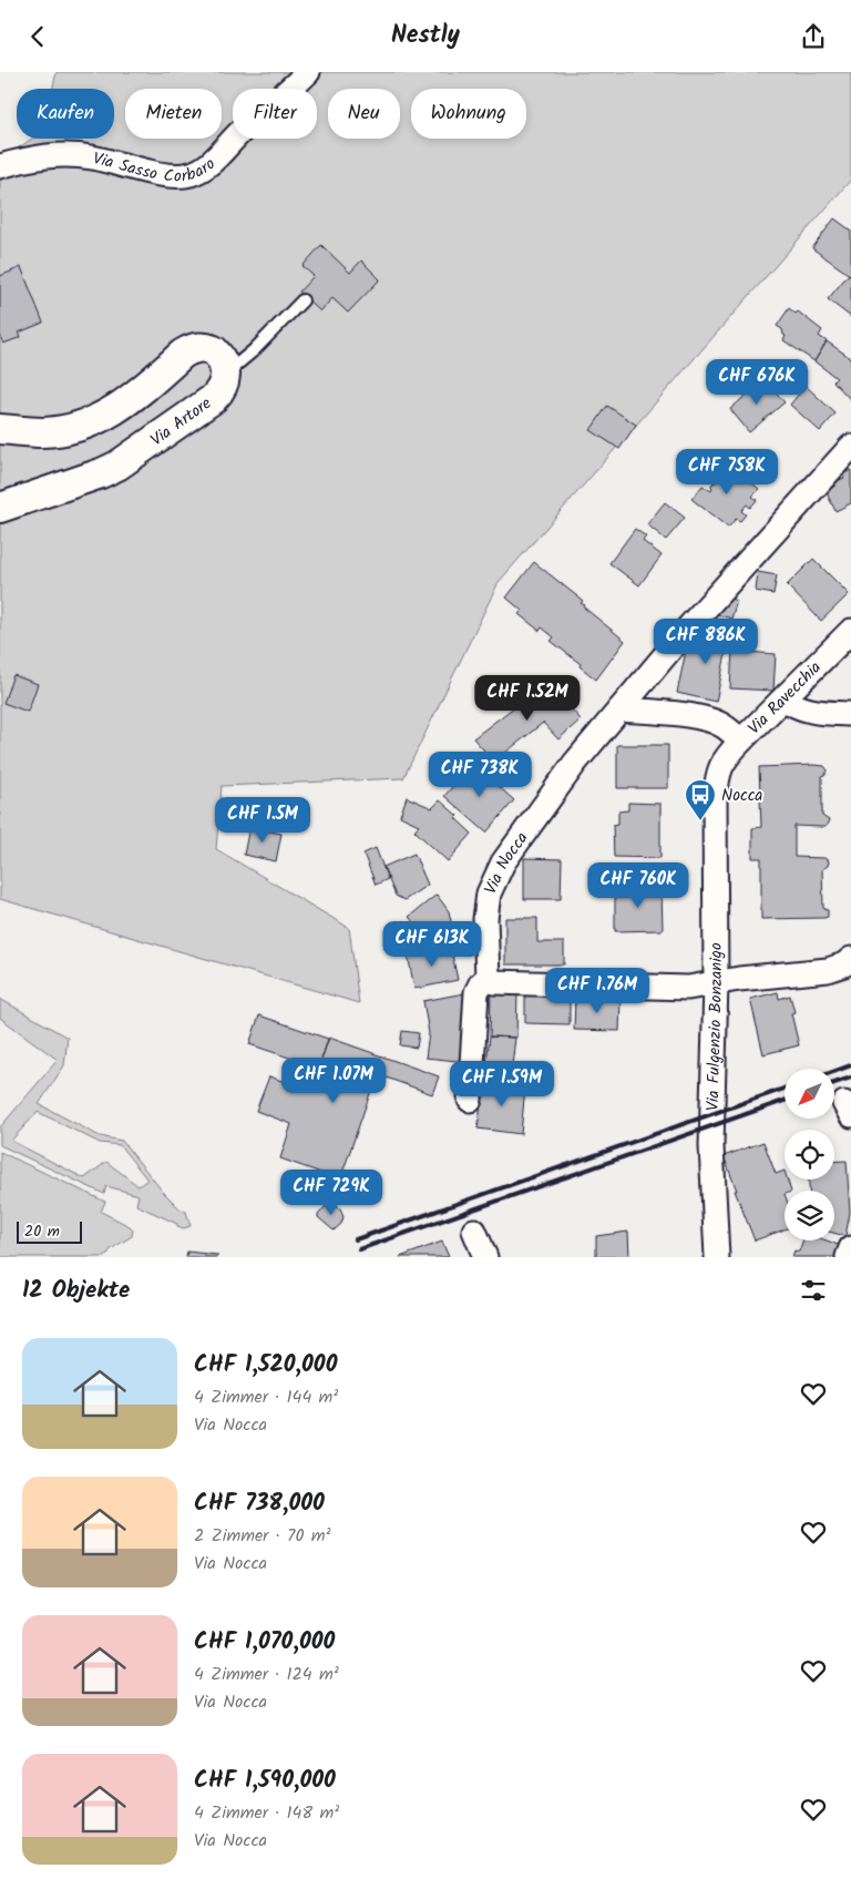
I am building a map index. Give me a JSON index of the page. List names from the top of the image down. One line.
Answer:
{"streets":{"street":["Via Sasso Corbaro","Via Artore","Via Ravecchia","Via Nocca","Via Fulgenzio Bonzanigo"]},"crossings":[["Via Ravecchia","Via Fulgenzio Bonzanigo"]],"places":{"bus stop":["Nocca"]},"scale_bar":"20 m","north":"bottom left","page":{"header":"Nestly","chip":["Kaufen","Mieten","Filter","Neu","Wohnung"],"price":["CHF 676K","CHF 758K","CHF 886K","CHF 1.52M","CHF 738K","CHF 1.5M","CHF 760K","CHF 613K","CHF 1.76M","CHF 1.07M","CHF 1.59M","CHF 729K"],"scale":"20 m","heading":"12 Objekte","list":[{"name":"CHF 1,520,000","note":"4 Zimmer · 144 m² · Via Nocca"},{"name":"CHF 738,000","note":"2 Zimmer · 70 m² · Via Nocca"},{"name":"CHF 1,070,000","note":"4 Zimmer · 124 m² · Via Nocca"},{"name":"CHF 1,590,000","note":"4 Zimmer · 148 m² · Via Nocca"}]}}
